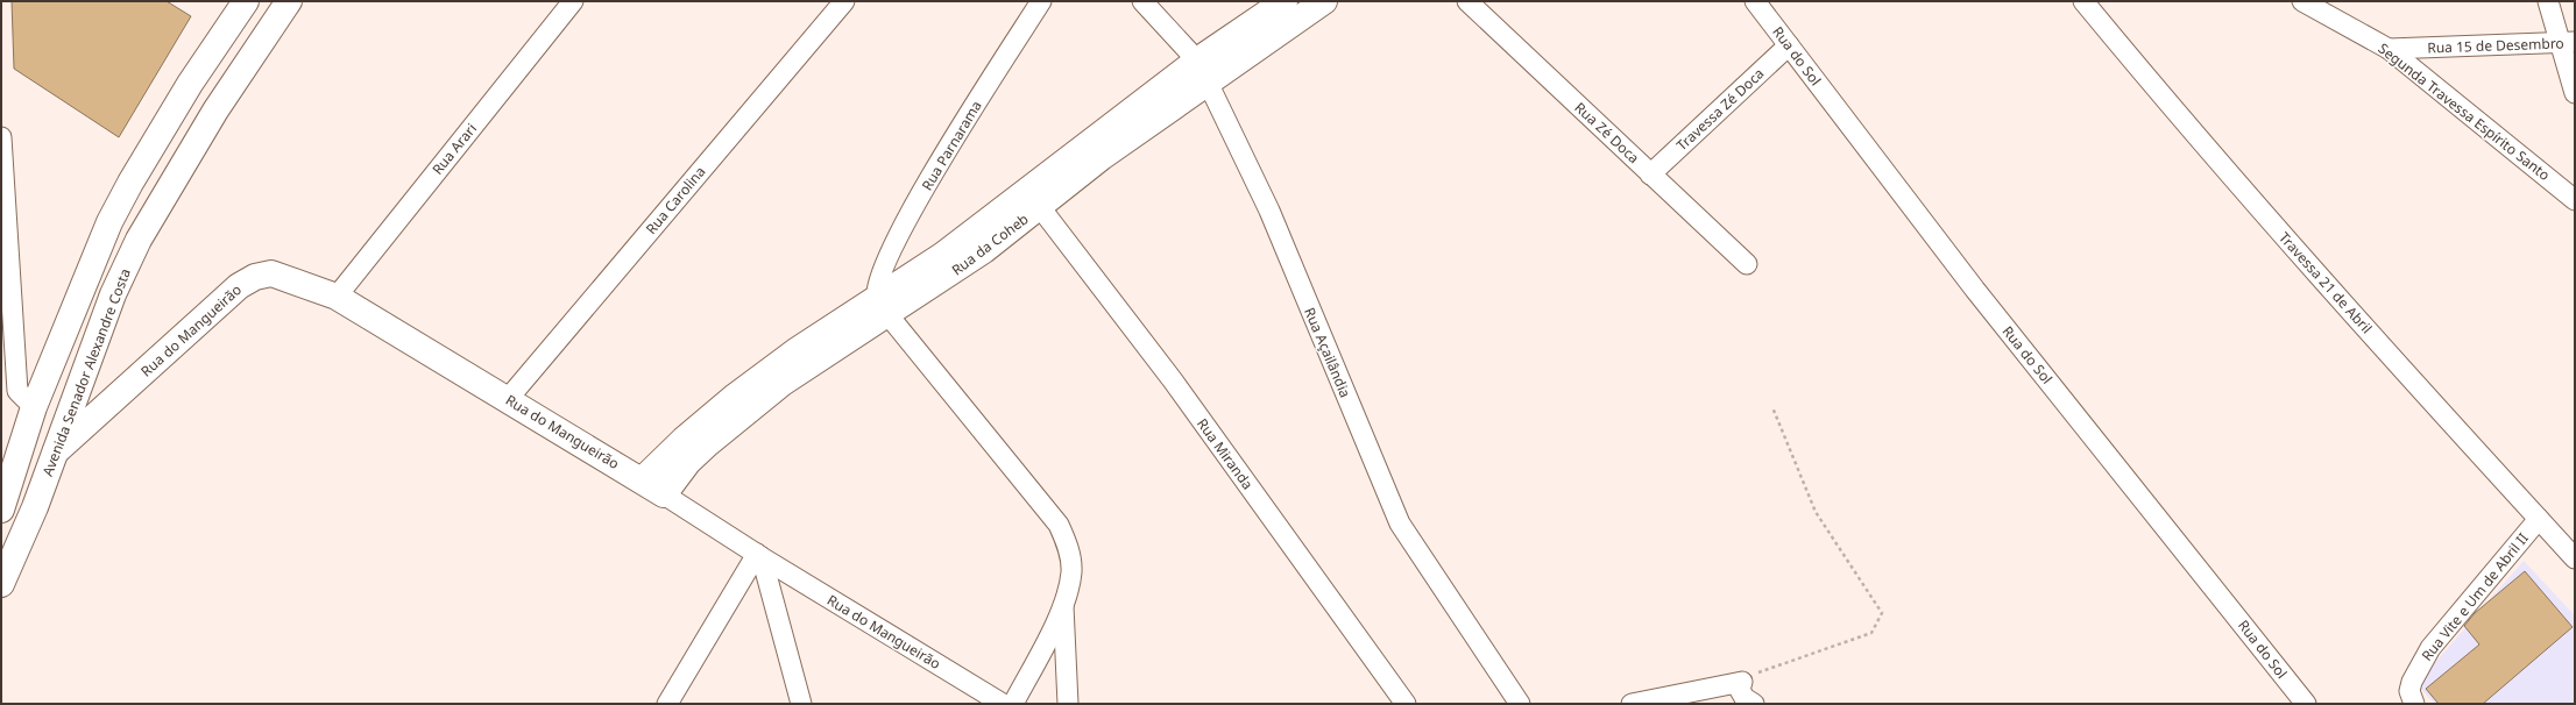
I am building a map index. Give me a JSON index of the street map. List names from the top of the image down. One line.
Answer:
{"streets":{"street":["Rua 15 de Desembro","Rua do Sol","Travessa Zé Doca","Segunda Travessa Espírito Santo","Rua Zé Doca","Rua Parnarama","Rua Arari","Rua Carolina","Rua da Coheb","Travessa 21 de Abril","Rua do Mangueirão","Rua Açailândia","Avenida Senador Alexandre Costa","Rua Miranda","Rua Vite e Um de Abril II"]},"crossings":[["Rua 15 de Desembro","Segunda Travessa Espírito Santo"],["Rua do Sol","Travessa Zé Doca"],["Travessa Zé Doca","Rua Zé Doca"],["Rua Parnarama","Rua da Coheb"],["Rua Arari","Rua do Mangueirão"],["Rua Carolina","Rua do Mangueirão"],["Rua da Coheb","Rua do Mangueirão"],["Rua da Coheb","Rua Açailândia"],["Rua da Coheb","Rua Miranda"],["Travessa 21 de Abril","Rua Vite e Um de Abril II"],["Rua do Mangueirão","Avenida Senador Alexandre Costa"]]}
